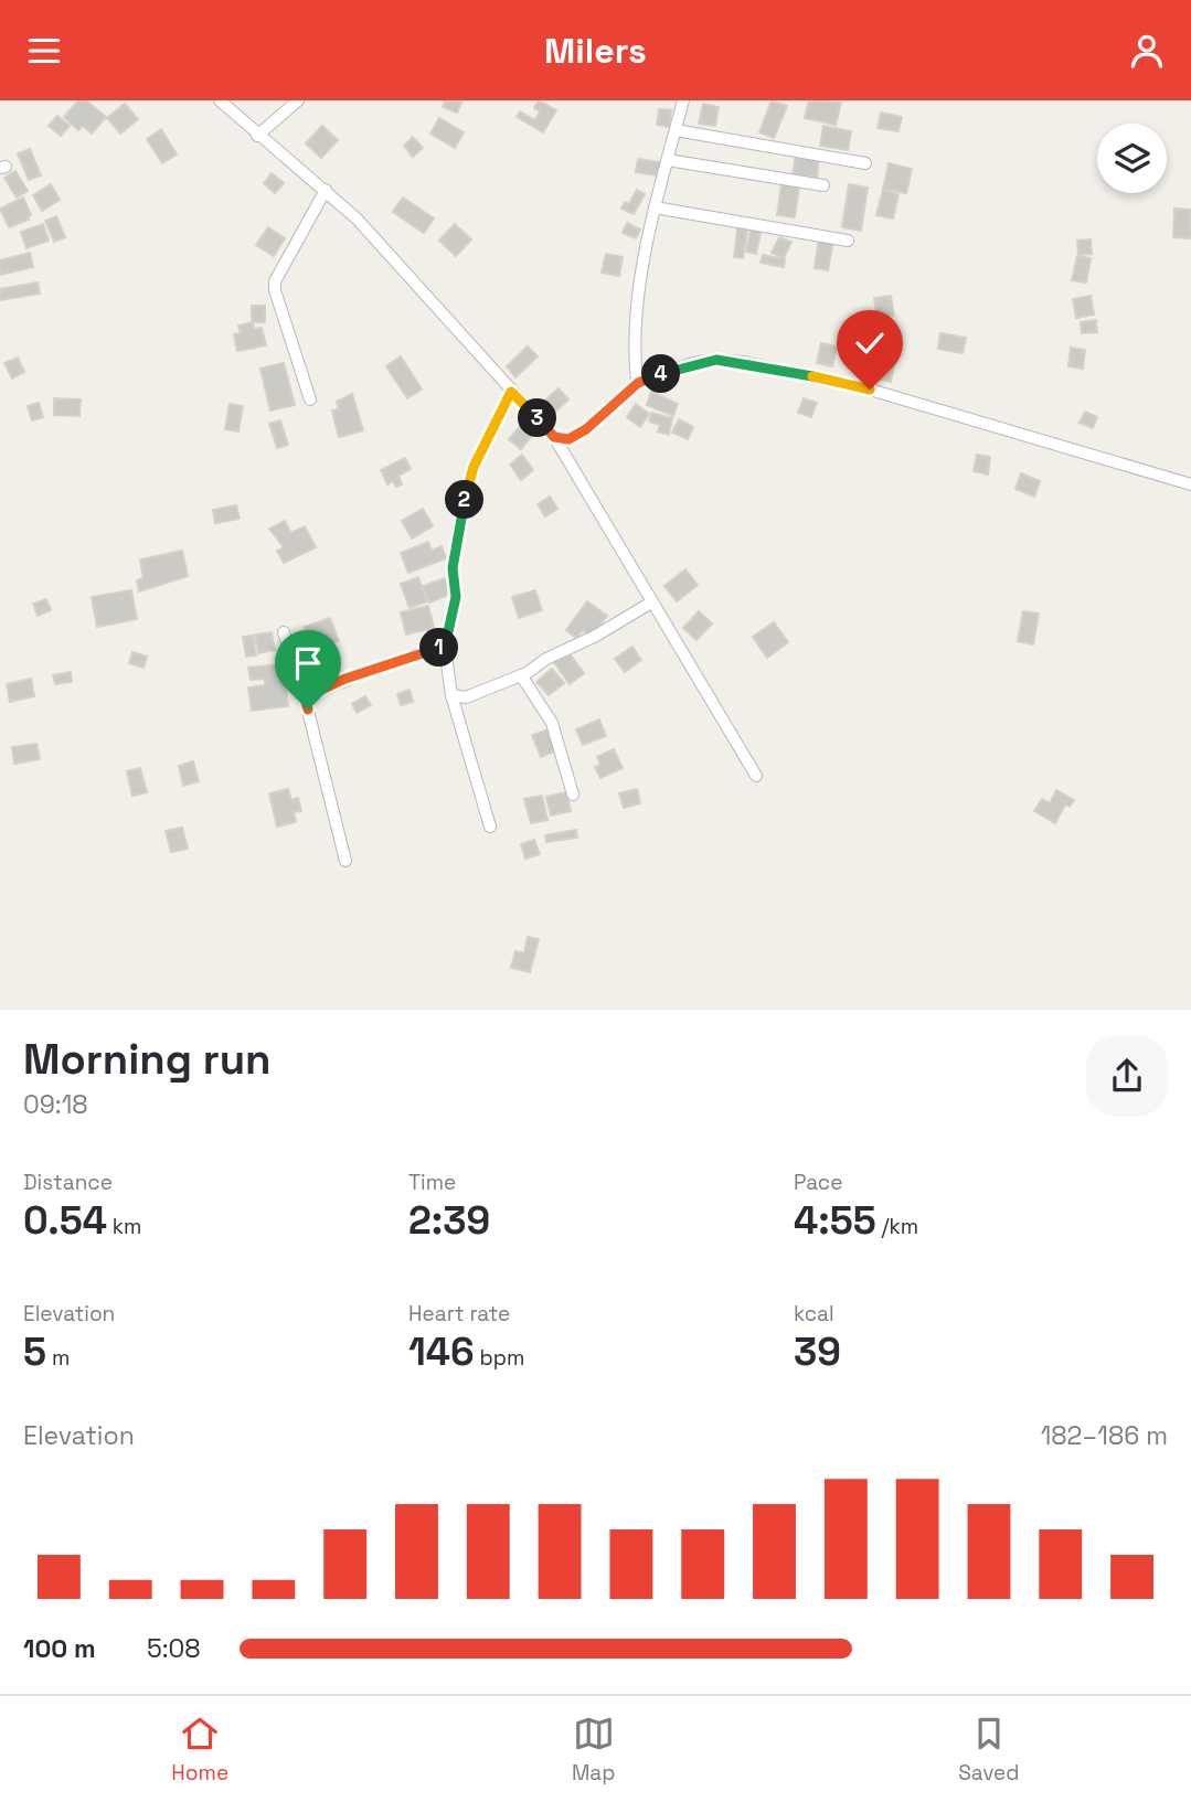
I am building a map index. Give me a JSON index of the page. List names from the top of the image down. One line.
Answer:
{"page":{"header":"Milers","pins":["4","3","2","1"],"heading":["Morning run","09:18"],"stats":[["Distance","0.54 km"],["Time","2:39"],["Pace","4:55 /km"],["Elevation","5 m"],["Heart rate","146 bpm"],["kcal","39"]],"chart":["Elevation","182–186 m"],"list":[{"name":"100 m","note":"5:08"}],"tabs":["Home","Map","Saved"]}}
